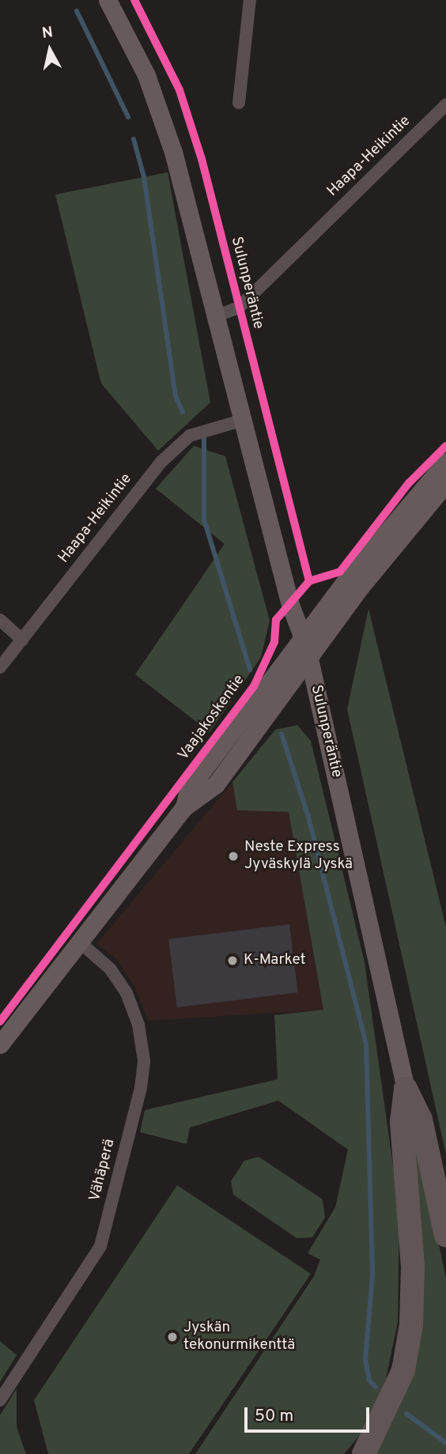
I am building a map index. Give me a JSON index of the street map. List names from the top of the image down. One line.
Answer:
{"streets":{"main road":["Sulunperäntie","Vaajakoskentie"],"street":["Haapa-Heikintie","Vähäperä"]},"crossings":[["Haapa-Heikintie","Sulunperäntie"],["Sulunperäntie","Vaajakoskentie"],["Vaajakoskentie","Vähäperä"]],"places":["Neste Express Jyväskylä Jyskä","K-Market","Jyskän tekonurmikenttä"],"scale_bar":"50 m","north":"top"}
